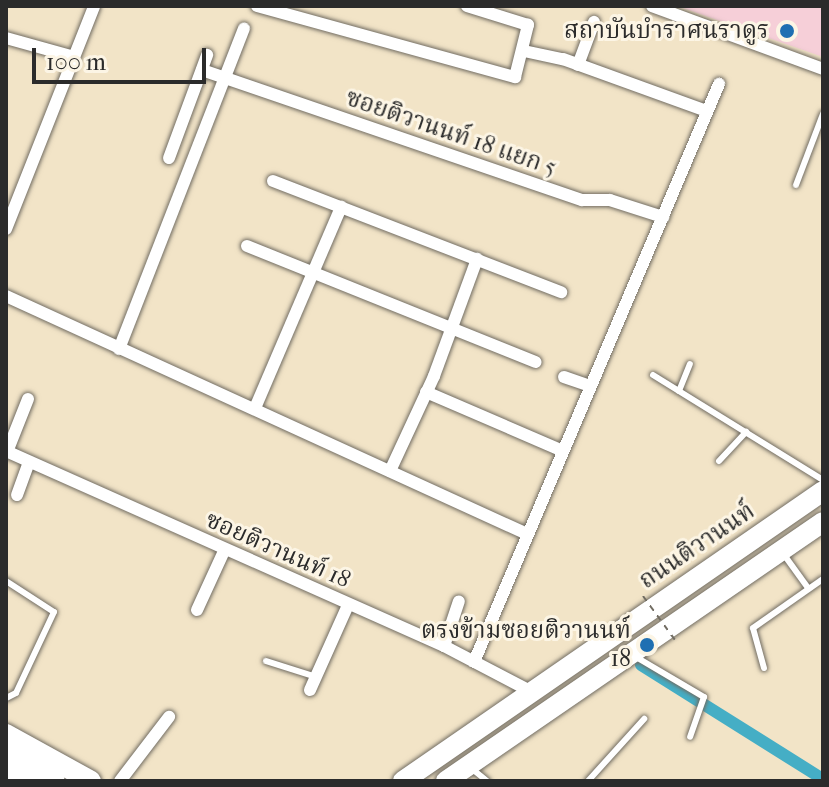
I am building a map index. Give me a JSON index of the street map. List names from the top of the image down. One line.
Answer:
{"streets":{"main road":["ถนนติวานนท์"],"street":["ซอยติวานนท์ 18 แยก 5","ซอยติวานนท์ 18"]},"crossings":[["ถนนติวานนท์","ซอยติวานนท์ 18"]],"places":["สถาบันบำราศนราดูร","ตรงข้ามซอยติวานนท์ 18"],"scale_bar":"100 m"}
